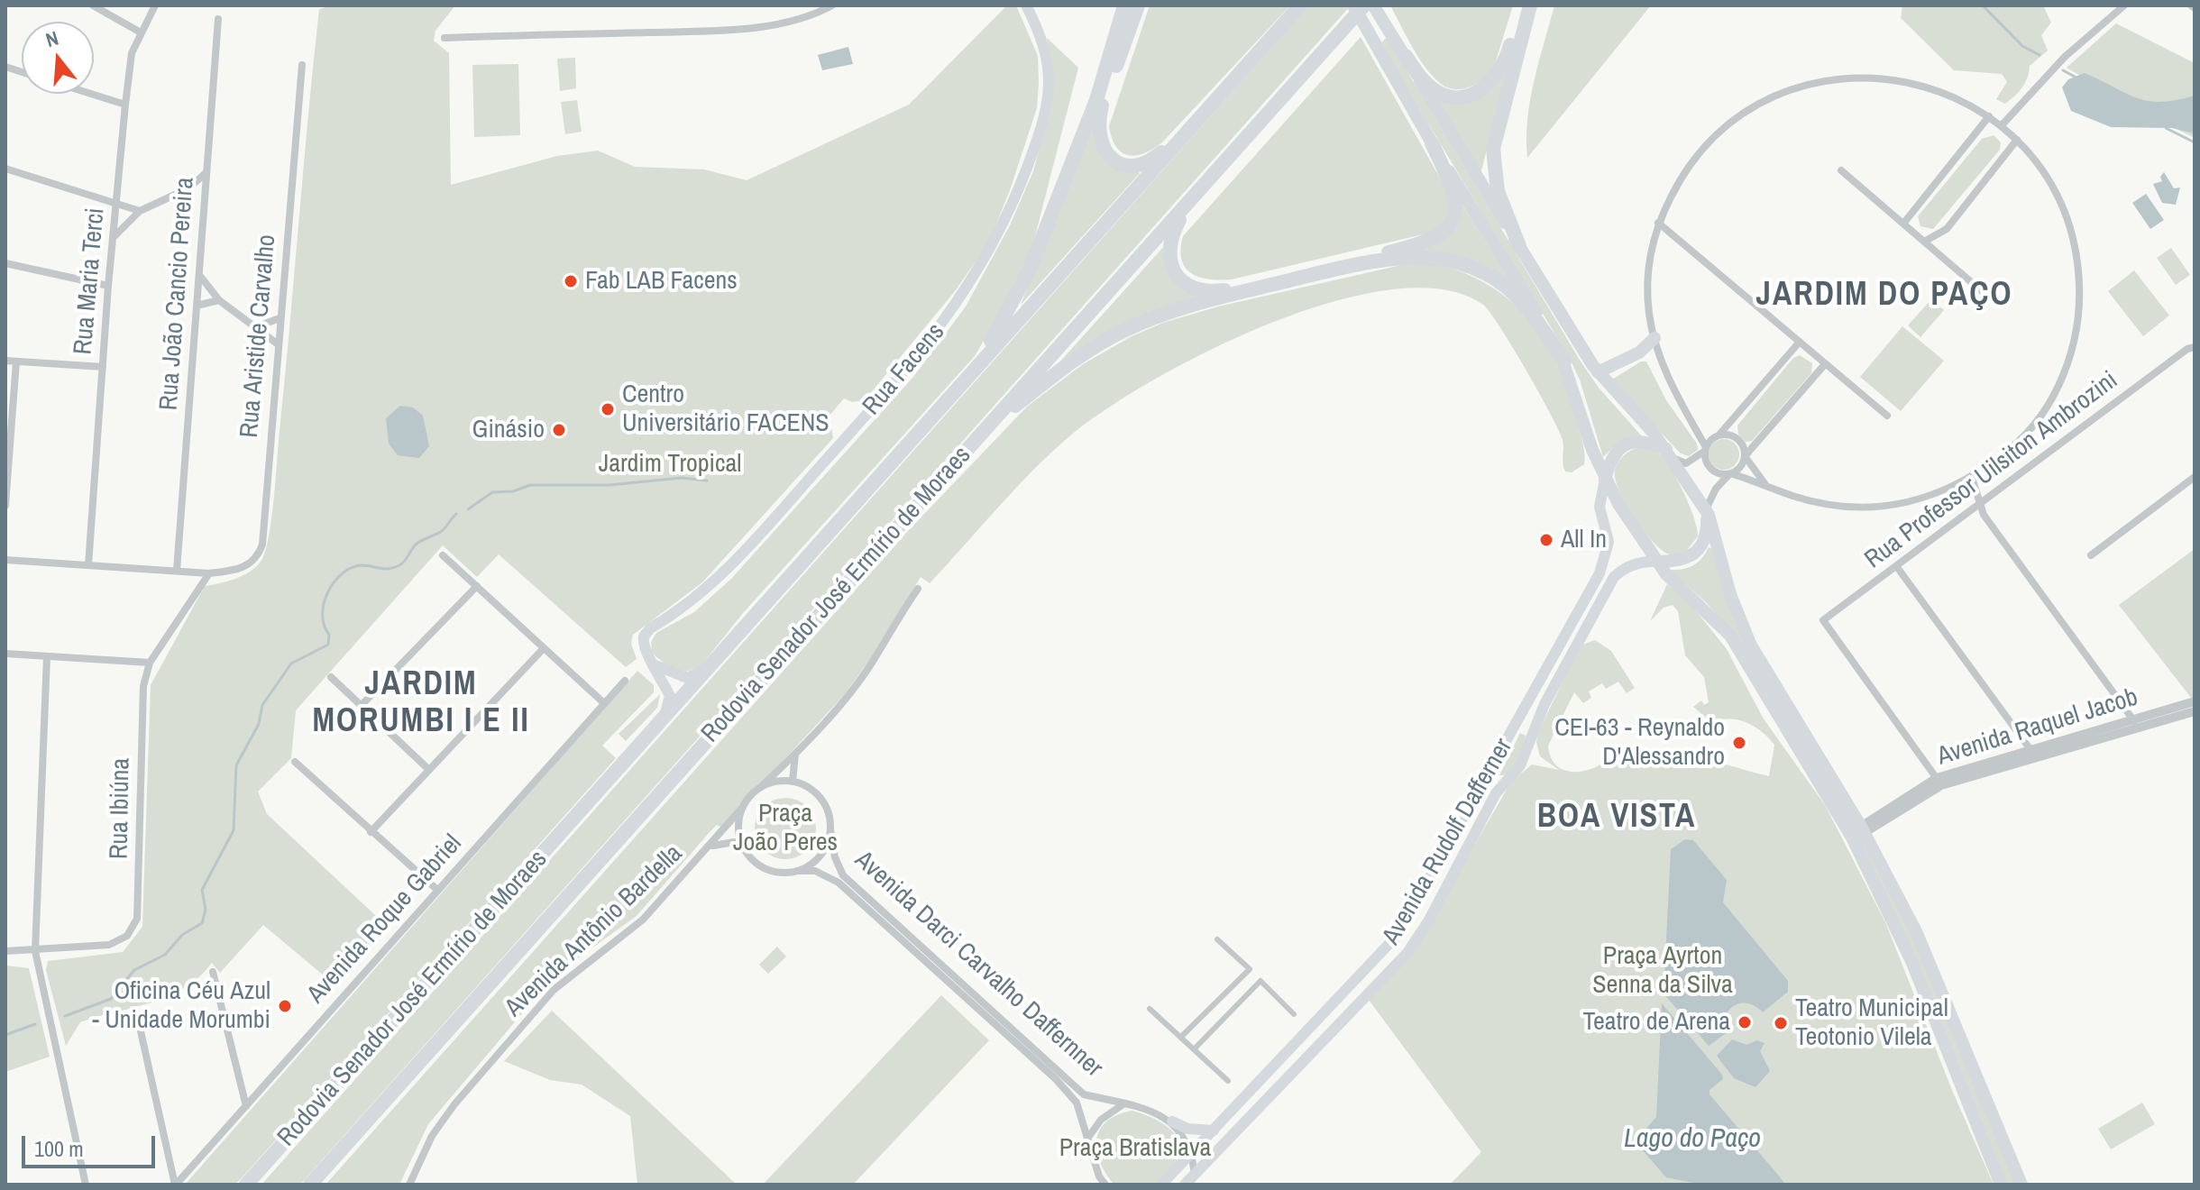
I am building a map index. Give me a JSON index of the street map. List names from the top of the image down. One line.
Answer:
{"streets":{"highway":["Rodovia Senador José Ermírio de Moraes"],"main road":["Rua Facens","Avenida Rudolf Dafferner"],"street":["Rua Maria Terci","Rua João Cancio Pereira","Rua Aristide Carvalho","Rua Professor Uilsiton Ambrozini","Avenida Raquel Jacob","Rua Ibiúna","Avenida Roque Gabriel","Avenida Antônio Bardella","Avenida Darci Carvalho Daffernner"]},"crossings":[["Rua Maria Terci","Rua Aristide Carvalho"],["Rua João Cancio Pereira","Rua Aristide Carvalho"],["Rua Aristide Carvalho","Rua Ibiúna"],["Rua Facens","Rodovia Senador José Ermírio de Moraes"],["Rua Professor Uilsiton Ambrozini","Avenida Raquel Jacob"],["Avenida Antônio Bardella","Avenida Darci Carvalho Daffernner"]],"districts":["JARDIM DO PAÇO","JARDIM MORUMBI I E II","BOA VISTA"],"water":["Lago do Paço"],"parks":["Jardim Tropical","Praça João Peres","Praça Ayrton Senna da Silva","Praça Bratislava"],"places":["Fab LAB Facens","Centro Universitário FACENS","Ginásio","All In","CEI-63 - Reynaldo D'Alessandro","Oficina Céu Azul - Unidade Morumbi","Teatro de Arena","Teatro Municipal Teotonio Vilela"],"scale_bar":"100 m","north":"top"}
